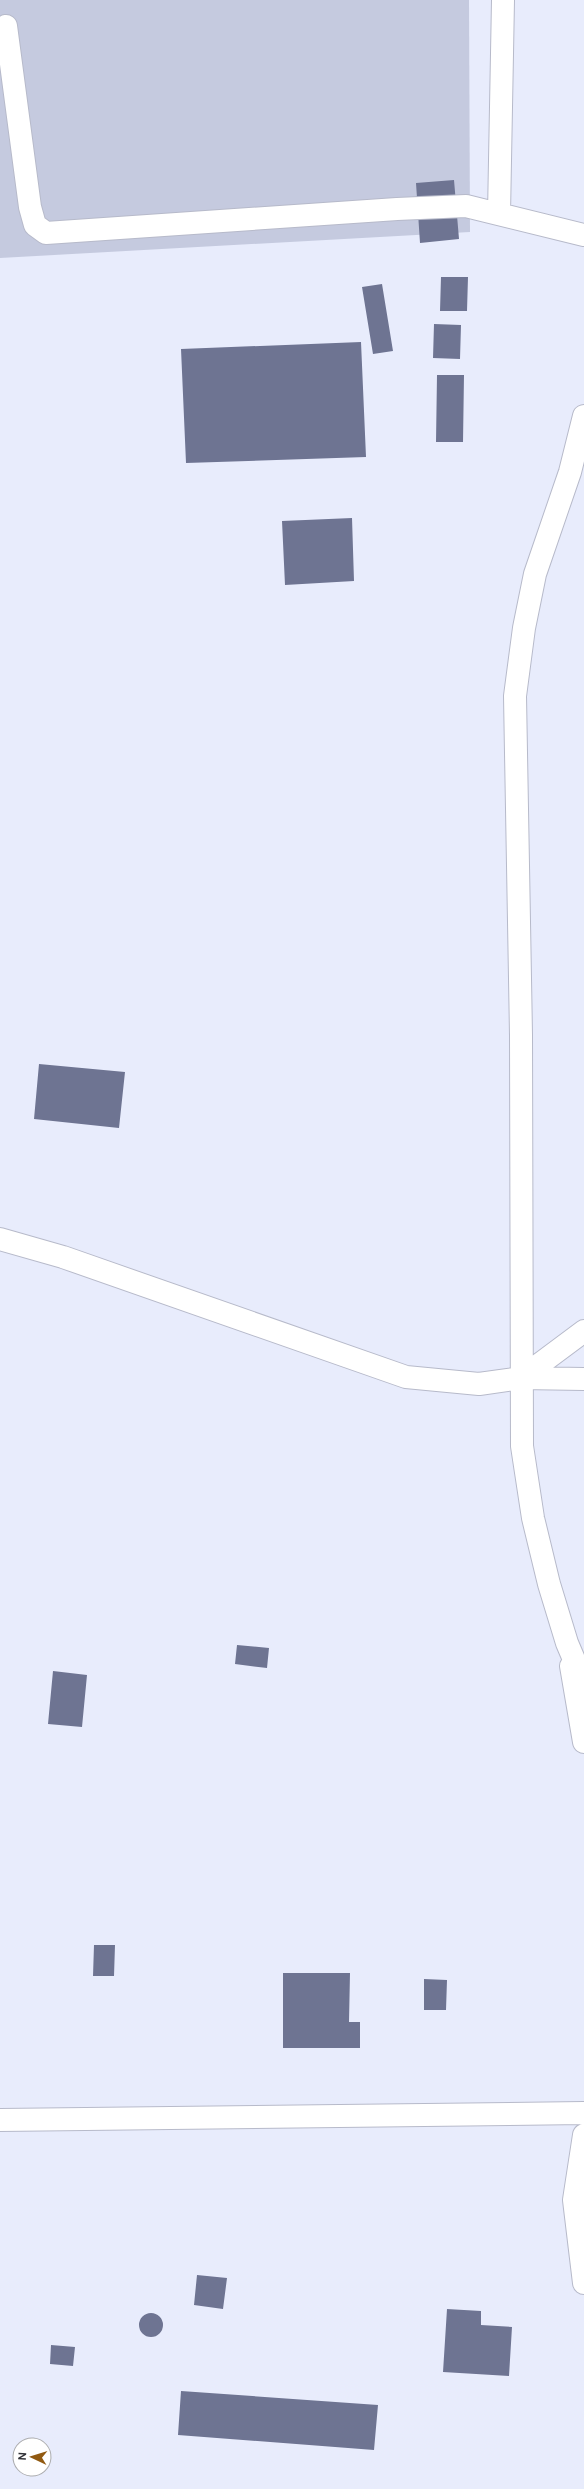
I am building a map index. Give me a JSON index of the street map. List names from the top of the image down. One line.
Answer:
{"north":"left"}
